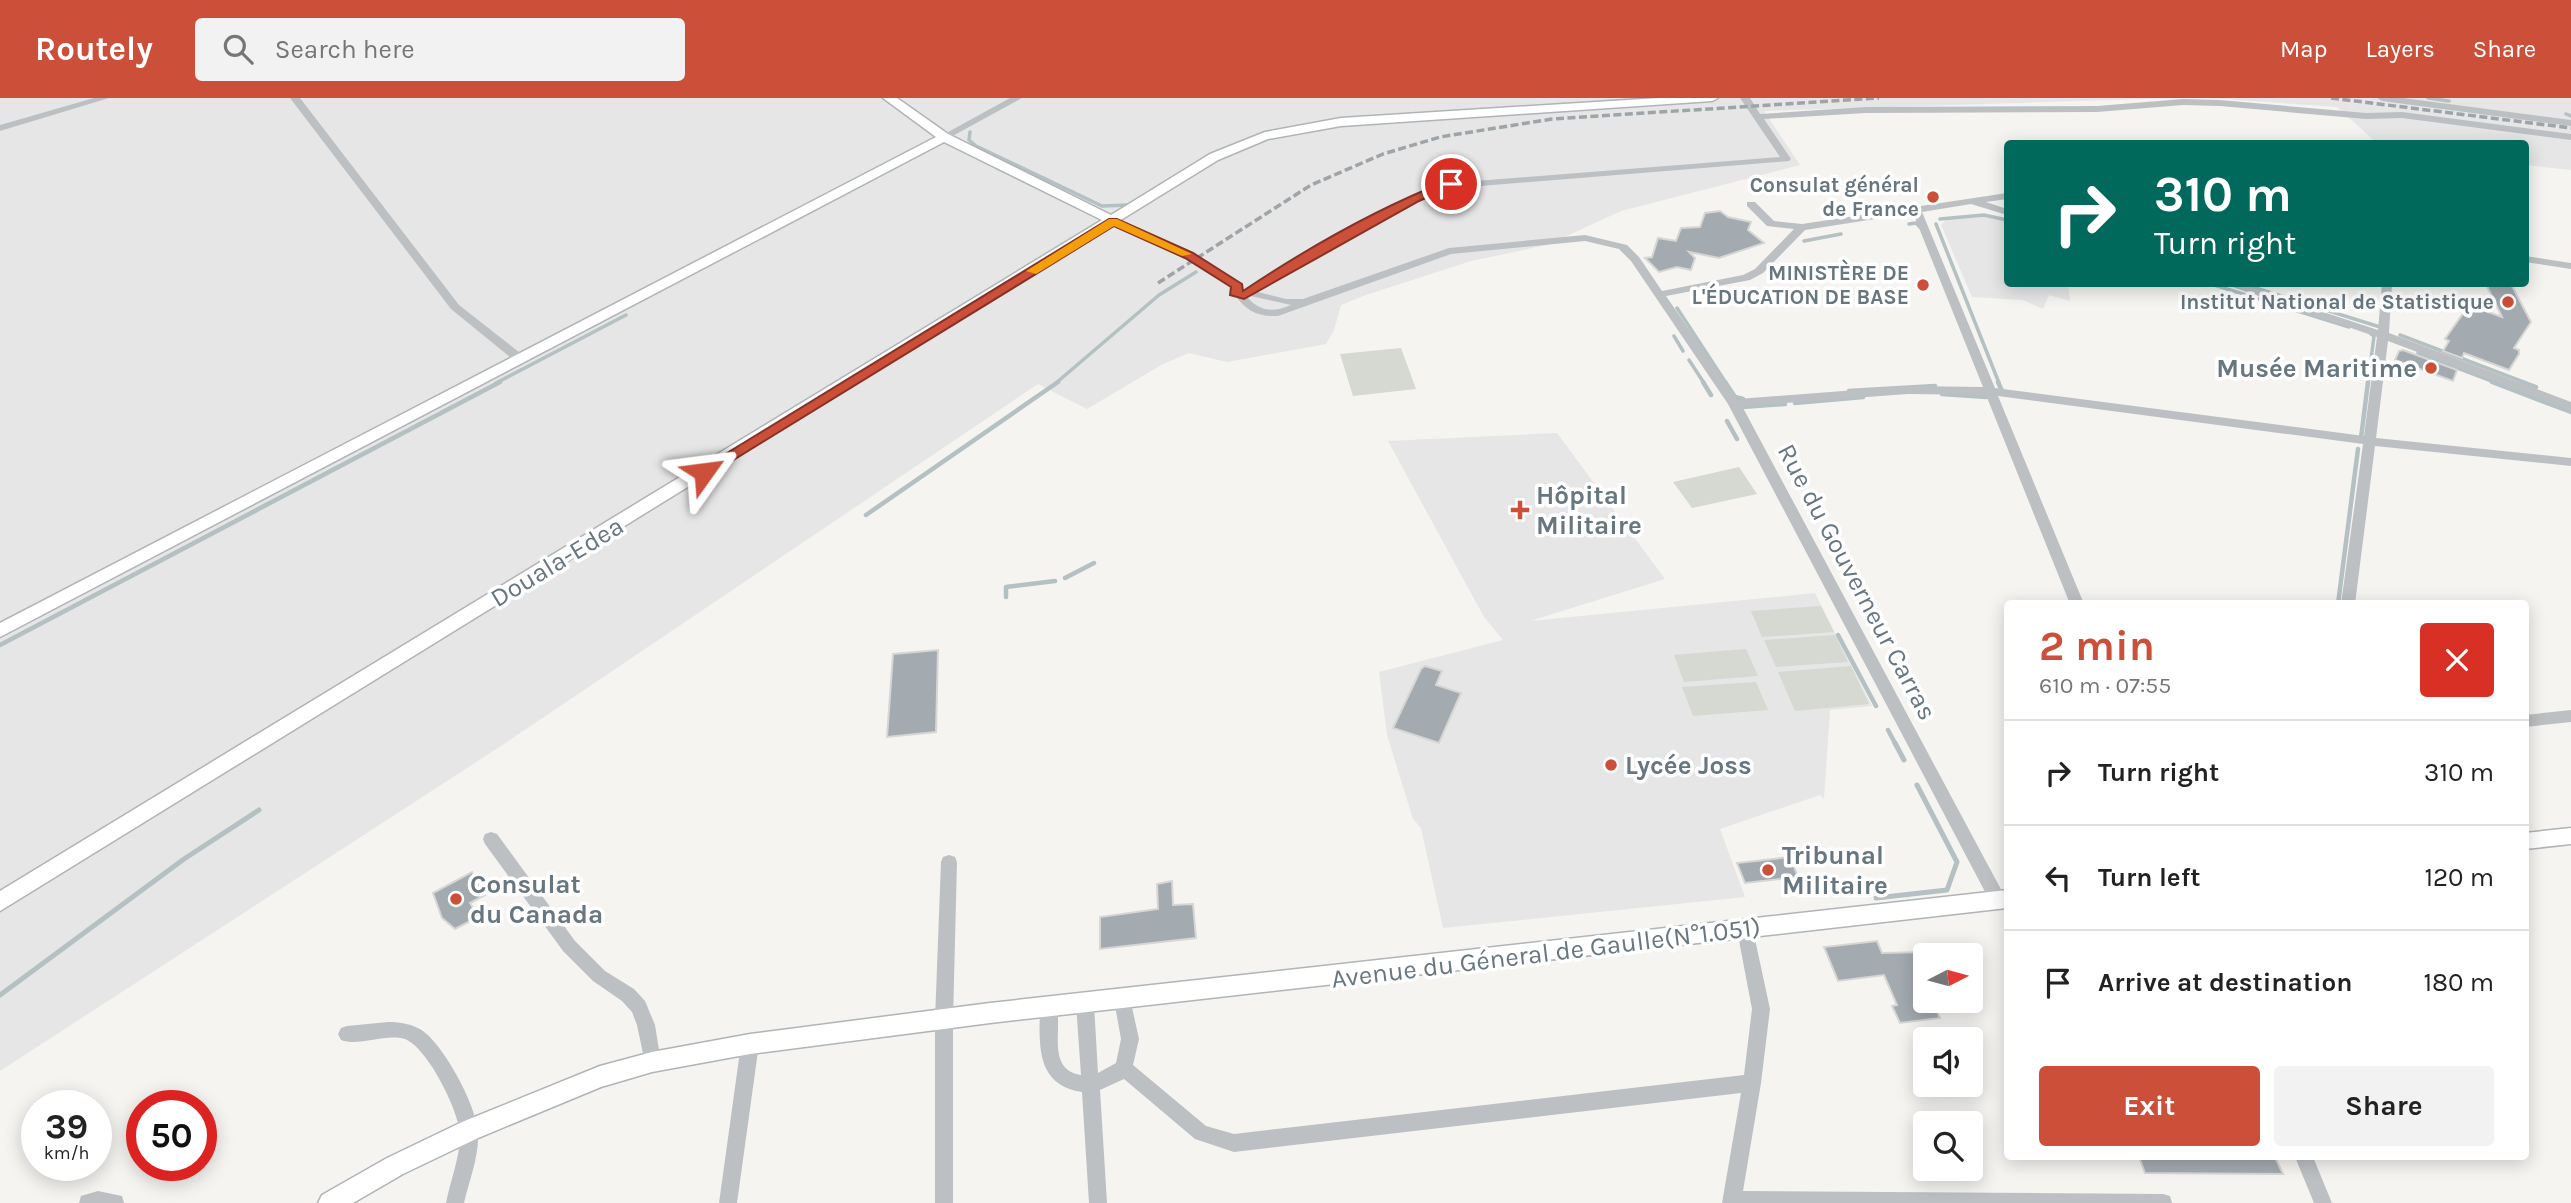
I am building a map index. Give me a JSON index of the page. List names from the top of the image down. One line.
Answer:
{"streets":{"main road":["Douala-Edea","Avenue du Géneral de Gaulle(N°1.051)"],"street":["Rue du Gouverneur Carras"]},"crossings":[["Rue du Gouverneur Carras","Avenue du Géneral de Gaulle(N°1.051)"]],"places":{"other":["Consulat général de France","MINISTÈRE DE L'ÉDUCATION DE BASE","Institut National de Statistique","Musée Maritime","Lycée Joss","Tribunal Militaire","Consulat du Canada"],"health":["Hôpital Militaire"]},"north":"right","page":{"header":"Routely","search":"Search here","nav":["Map","Layers","Share"],"turn":["310 m","Turn right"],"heading":["2 min","610 m · 07:55"],"list":[{"name":"Turn right","value":"310 m"},{"name":"Turn left","value":"120 m"},{"name":"Arrive at destination","value":"180 m"}],"buttons":["Exit","Share"],"speed":"39 km/h","limit":"50"}}
